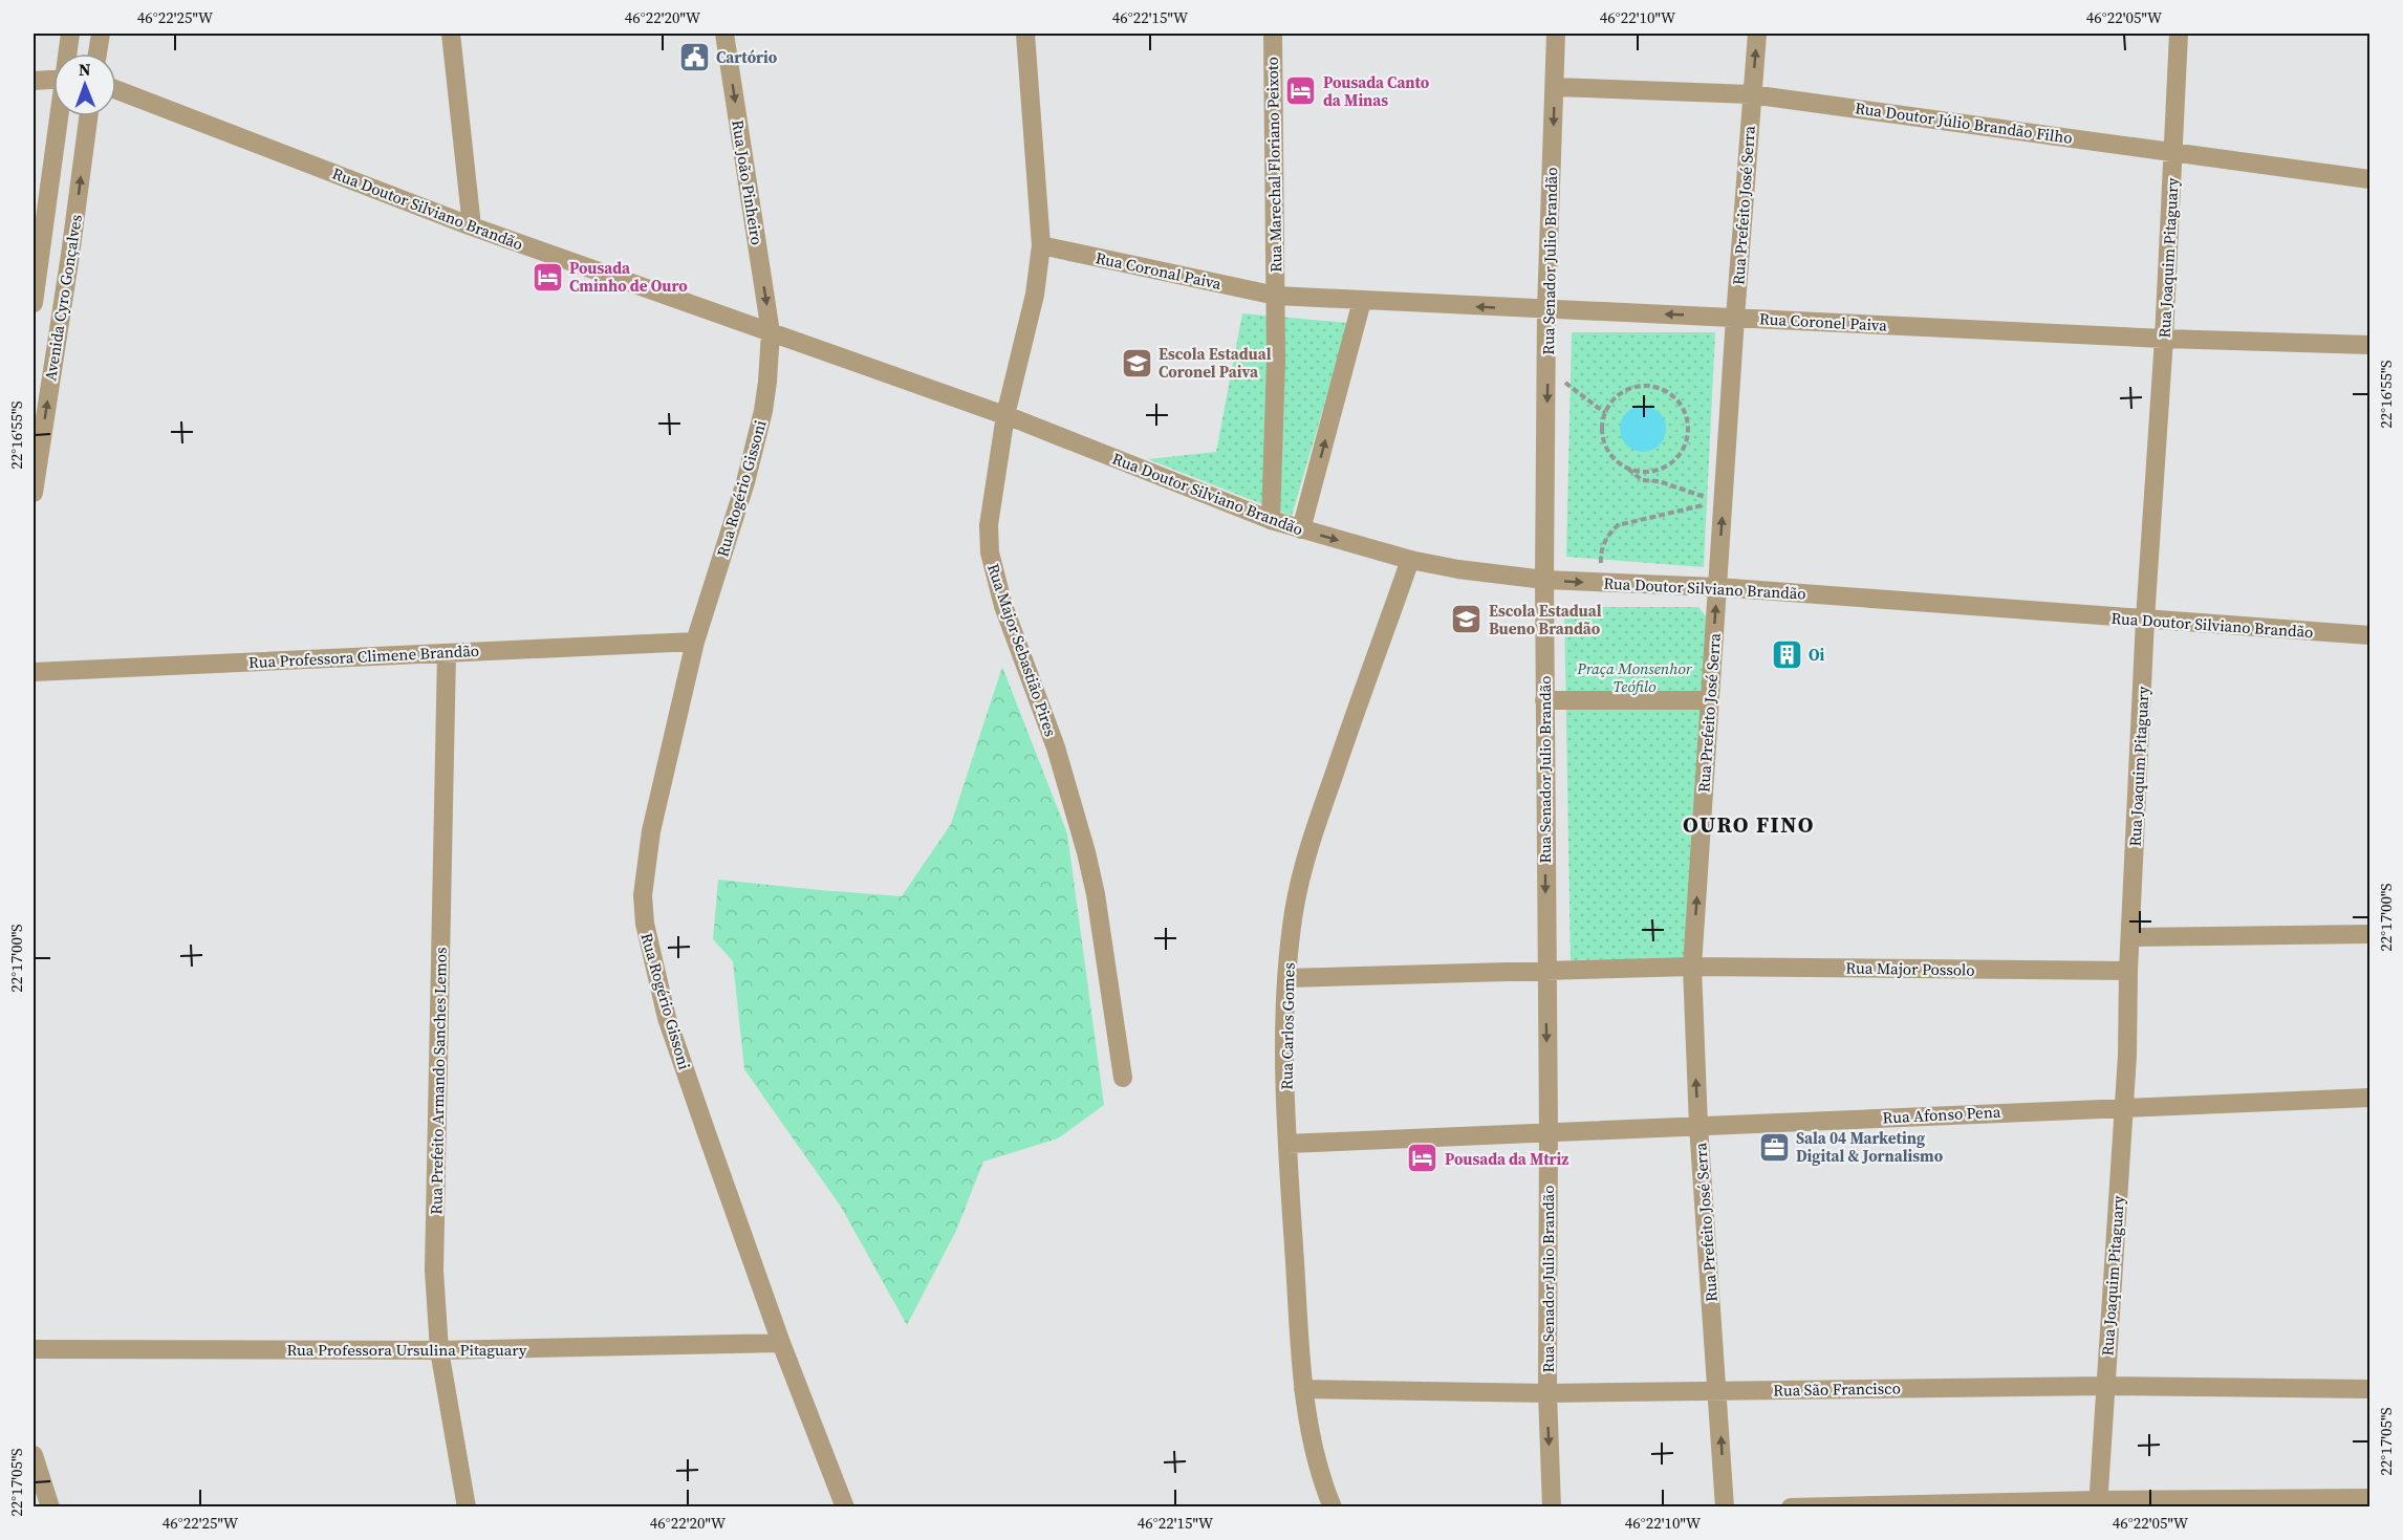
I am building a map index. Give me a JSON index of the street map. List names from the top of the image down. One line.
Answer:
{"streets":{"street":["Rua Doutor Júlio Brandão Filho","Rua Marechal Floriano Peixoto","Rua João Pinheiro","Rua Prefeito José Serra","Rua Doutor Silviano Brandão","Rua Joaquim Pitaguary","Rua Senador Julio Brandão","Rua Coronal Paiva","Avenida Cyro Gonçalves","Rua Coronel Paiva","Rua Rogério Gissoni","Rua Major Sebastião Pires","Rua Professora Climene Brandão","Rua Major Possolo","Rua Carlos Gomes","Rua Prefeito Armando Sanches Lemos","Rua Afonso Pena","Rua Professora Ursulina Pitaguary","Rua São Francisco"]},"crossings":[["Rua Doutor Júlio Brandão Filho","Rua Prefeito José Serra"],["Rua Doutor Júlio Brandão Filho","Rua Joaquim Pitaguary"],["Rua Doutor Júlio Brandão Filho","Rua Senador Julio Brandão"],["Rua Marechal Floriano Peixoto","Rua Doutor Silviano Brandão"],["Rua Marechal Floriano Peixoto","Rua Coronal Paiva"],["Rua Marechal Floriano Peixoto","Rua Coronel Paiva"],["Rua João Pinheiro","Rua Doutor Silviano Brandão"],["Rua João Pinheiro","Rua Rogério Gissoni"],["Rua Prefeito José Serra","Rua Doutor Silviano Brandão"],["Rua Prefeito José Serra","Rua Coronel Paiva"],["Rua Prefeito José Serra","Rua Major Possolo"],["Rua Prefeito José Serra","Rua Afonso Pena"],["Rua Prefeito José Serra","Rua São Francisco"],["Rua Doutor Silviano Brandão","Rua Joaquim Pitaguary"],["Rua Doutor Silviano Brandão","Rua Senador Julio Brandão"],["Rua Doutor Silviano Brandão","Rua Rogério Gissoni"],["Rua Doutor Silviano Brandão","Rua Major Sebastião Pires"],["Rua Doutor Silviano Brandão","Rua Carlos Gomes"],["Rua Joaquim Pitaguary","Rua Coronel Paiva"],["Rua Joaquim Pitaguary","Rua Major Possolo"],["Rua Joaquim Pitaguary","Rua Afonso Pena"],["Rua Joaquim Pitaguary","Rua São Francisco"],["Rua Senador Julio Brandão","Rua Coronel Paiva"],["Rua Senador Julio Brandão","Rua Afonso Pena"],["Rua Senador Julio Brandão","Rua São Francisco"],["Rua Coronal Paiva","Rua Coronel Paiva"],["Rua Coronal Paiva","Rua Major Sebastião Pires"],["Rua Rogério Gissoni","Rua Professora Climene Brandão"],["Rua Rogério Gissoni","Rua Professora Ursulina Pitaguary"],["Rua Professora Climene Brandão","Rua Prefeito Armando Sanches Lemos"],["Rua Carlos Gomes","Rua Afonso Pena"],["Rua Carlos Gomes","Rua São Francisco"],["Rua Prefeito Armando Sanches Lemos","Rua Professora Ursulina Pitaguary"]],"one_way":["Rua João Pinheiro","Rua Prefeito José Serra","Rua Senador Julio Brandão"],"districts":["OURO FINO"],"parks":["Praça Monsenhor Teófilo"],"places":{"public building":["Cartório"],"hotel":["Pousada Canto da Minas","Pousada Cminho de Ouro","Pousada da Mtriz"],"school or university":["Escola Estadual Coronel Paiva","Escola Estadual Bueno Brandão"],"building":["Oi"],"office":["Sala 04 Marketing Digital & Jornalismo"]},"north":"top","coordinates":["46°22'25\"W","46°22'20\"W","46°22'15\"W","46°22'10\"W","46°22'05\"W","22°16'55\"S","22°17'00\"S","22°17'05\"S"]}
